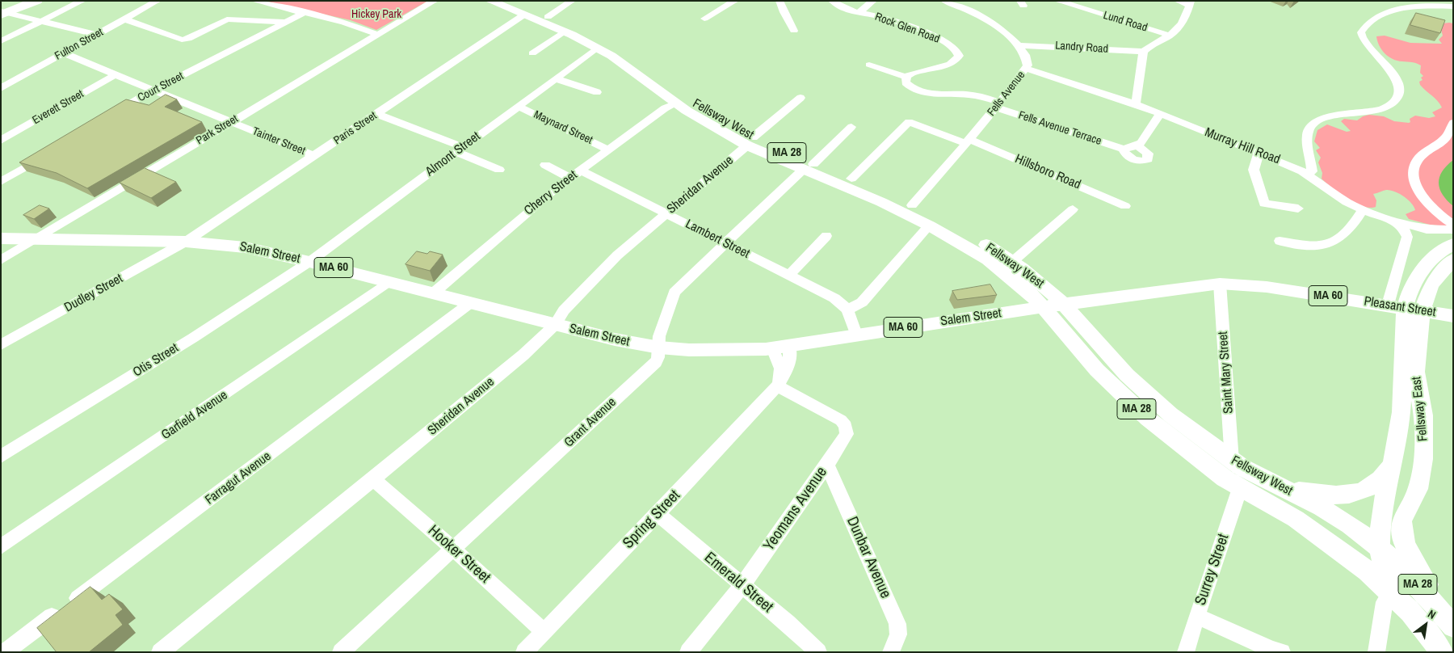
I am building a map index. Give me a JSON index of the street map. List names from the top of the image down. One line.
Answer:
{"streets":{"main road":["Fellsway West","MA 28","Salem Street","MA 60","Pleasant Street","Fellsway East"],"street":["Lund Road","Rock Glen Road","Fulton Street","Landry Road","Court Street","Fells Avenue","Everett Street","Maynard Street","Paris Street","Fells Avenue Terrace","Park Street","Tainter Street","Murray Hill Road","Almont Street","Hillsboro Road","Sheridan Avenue","Cherry Street","Lambert Street","Dudley Street","Otis Street","Saint Mary Street","Garfield Avenue","Grant Avenue","Farragut Avenue","Yeomans Avenue","Spring Street","Hooker Street","Dunbar Avenue","Surrey Street","Emerald Street"]},"crossings":[["Fulton Street","Tainter Street"],["Landry Road","Fells Avenue"],["Court Street","Tainter Street"],["Fells Avenue","Fellsway West"],["Fells Avenue","Fells Avenue Terrace"],["Fells Avenue","Murray Hill Road"],["Fells Avenue","Hillsboro Road"],["Everett Street","Tainter Street"],["Fellsway West","Paris Street"],["Fellsway West","MA 28"],["Fellsway West","Almont Street"],["Fellsway West","Hillsboro Road"],["Fellsway West","Sheridan Avenue"],["Fellsway West","Cherry Street"],["Fellsway West","Salem Street"],["Fellsway West","Saint Mary Street"],["Fellsway West","Fellsway East"],["Fellsway West","Grant Avenue"],["Fellsway West","Surrey Street"],["Maynard Street","Almont Street"],["Maynard Street","Cherry Street"],["Paris Street","Tainter Street"],["Paris Street","Salem Street"],["Paris Street","Dudley Street"],["Park Street","Tainter Street"],["Park Street","Salem Street"],["MA 28","Fellsway East"],["Almont Street","Salem Street"],["Almont Street","Otis Street"],["Sheridan Avenue","Lambert Street"],["Sheridan Avenue","Salem Street"],["Sheridan Avenue","Hooker Street"],["Cherry Street","Lambert Street"],["Cherry Street","Salem Street"],["Lambert Street","Grant Avenue"],["Salem Street","Dudley Street"],["Salem Street","Pleasant Street"],["Salem Street","Otis Street"],["Salem Street","Garfield Avenue"],["Salem Street","Grant Avenue"],["Salem Street","Farragut Avenue"],["Salem Street","Spring Street"],["Pleasant Street","Saint Mary Street"],["Pleasant Street","Fellsway East"],["Grant Avenue","Hooker Street"],["Yeomans Avenue","Spring Street"],["Yeomans Avenue","Dunbar Avenue"],["Yeomans Avenue","Emerald Street"],["Spring Street","Hooker Street"],["Spring Street","Emerald Street"]],"parks":["Hickey Park"],"north":"top right"}
